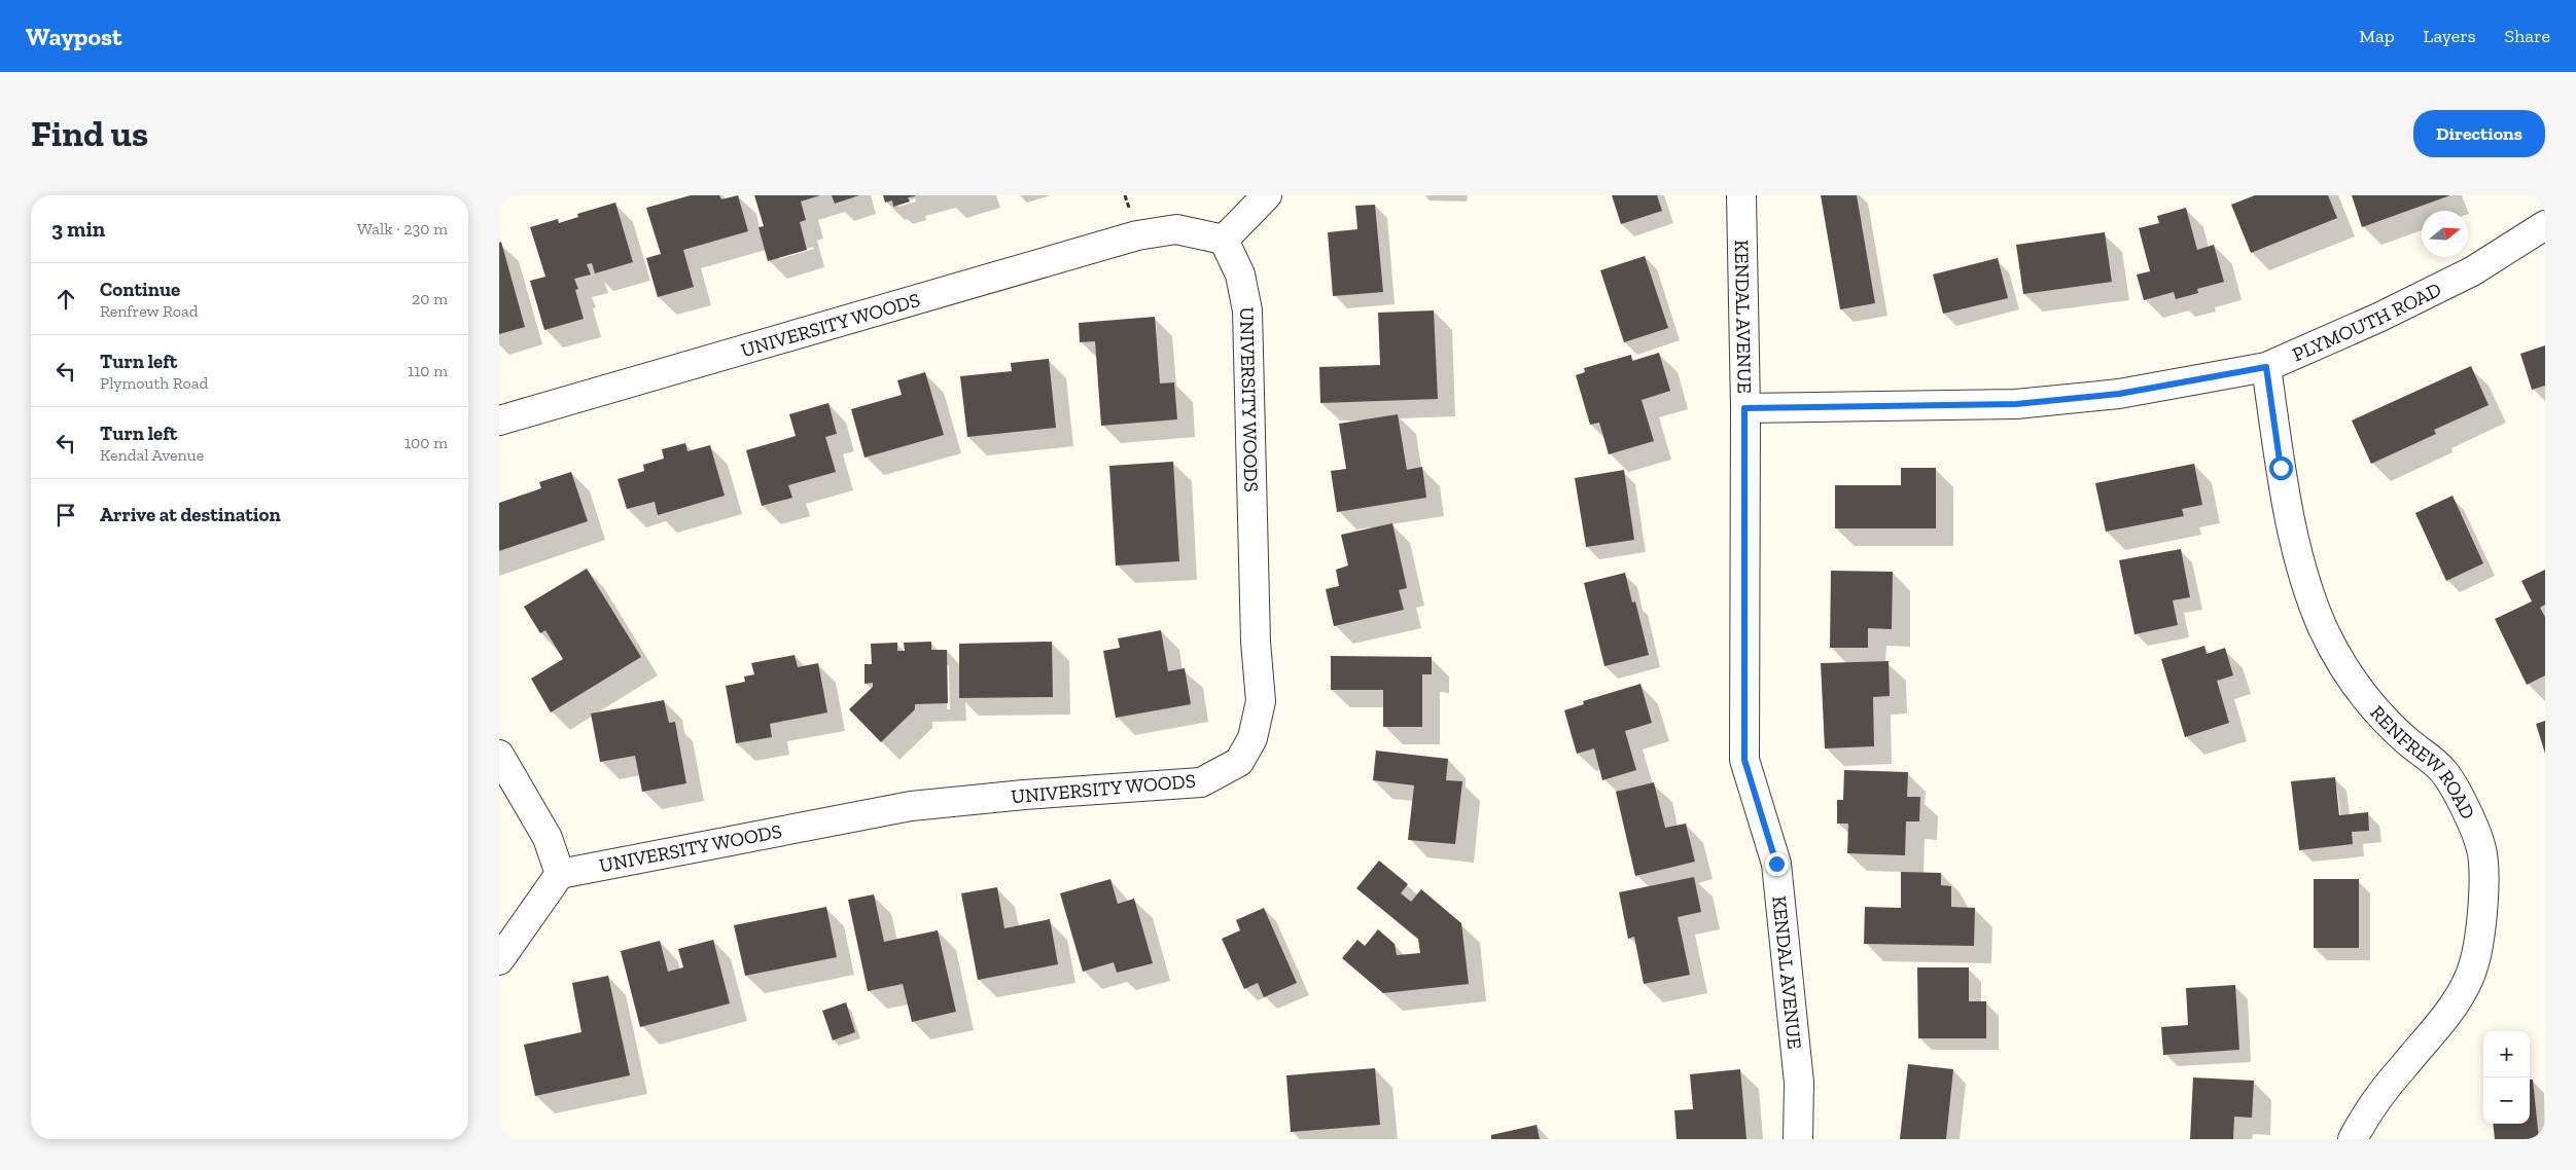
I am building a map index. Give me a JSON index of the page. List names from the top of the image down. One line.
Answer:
{"streets":{"street":["KENDAL AVENUE","PLYMOUTH ROAD","UNIVERSITY WOODS","RENFREW ROAD"]},"crossings":[["KENDAL AVENUE","PLYMOUTH ROAD"],["PLYMOUTH ROAD","RENFREW ROAD"]],"north":"right","page":{"header":"Waypost","nav":["Map","Layers","Share"],"buttons":"Directions","title":"Find us","heading":["3 min","Walk · 230 m"],"list":[["Continue","Renfrew Road","20 m"],["Turn left","Plymouth Road","110 m"],["Turn left","Kendal Avenue","100 m"],"Arrive at destination"],"map_buttons":["+","−"]}}
